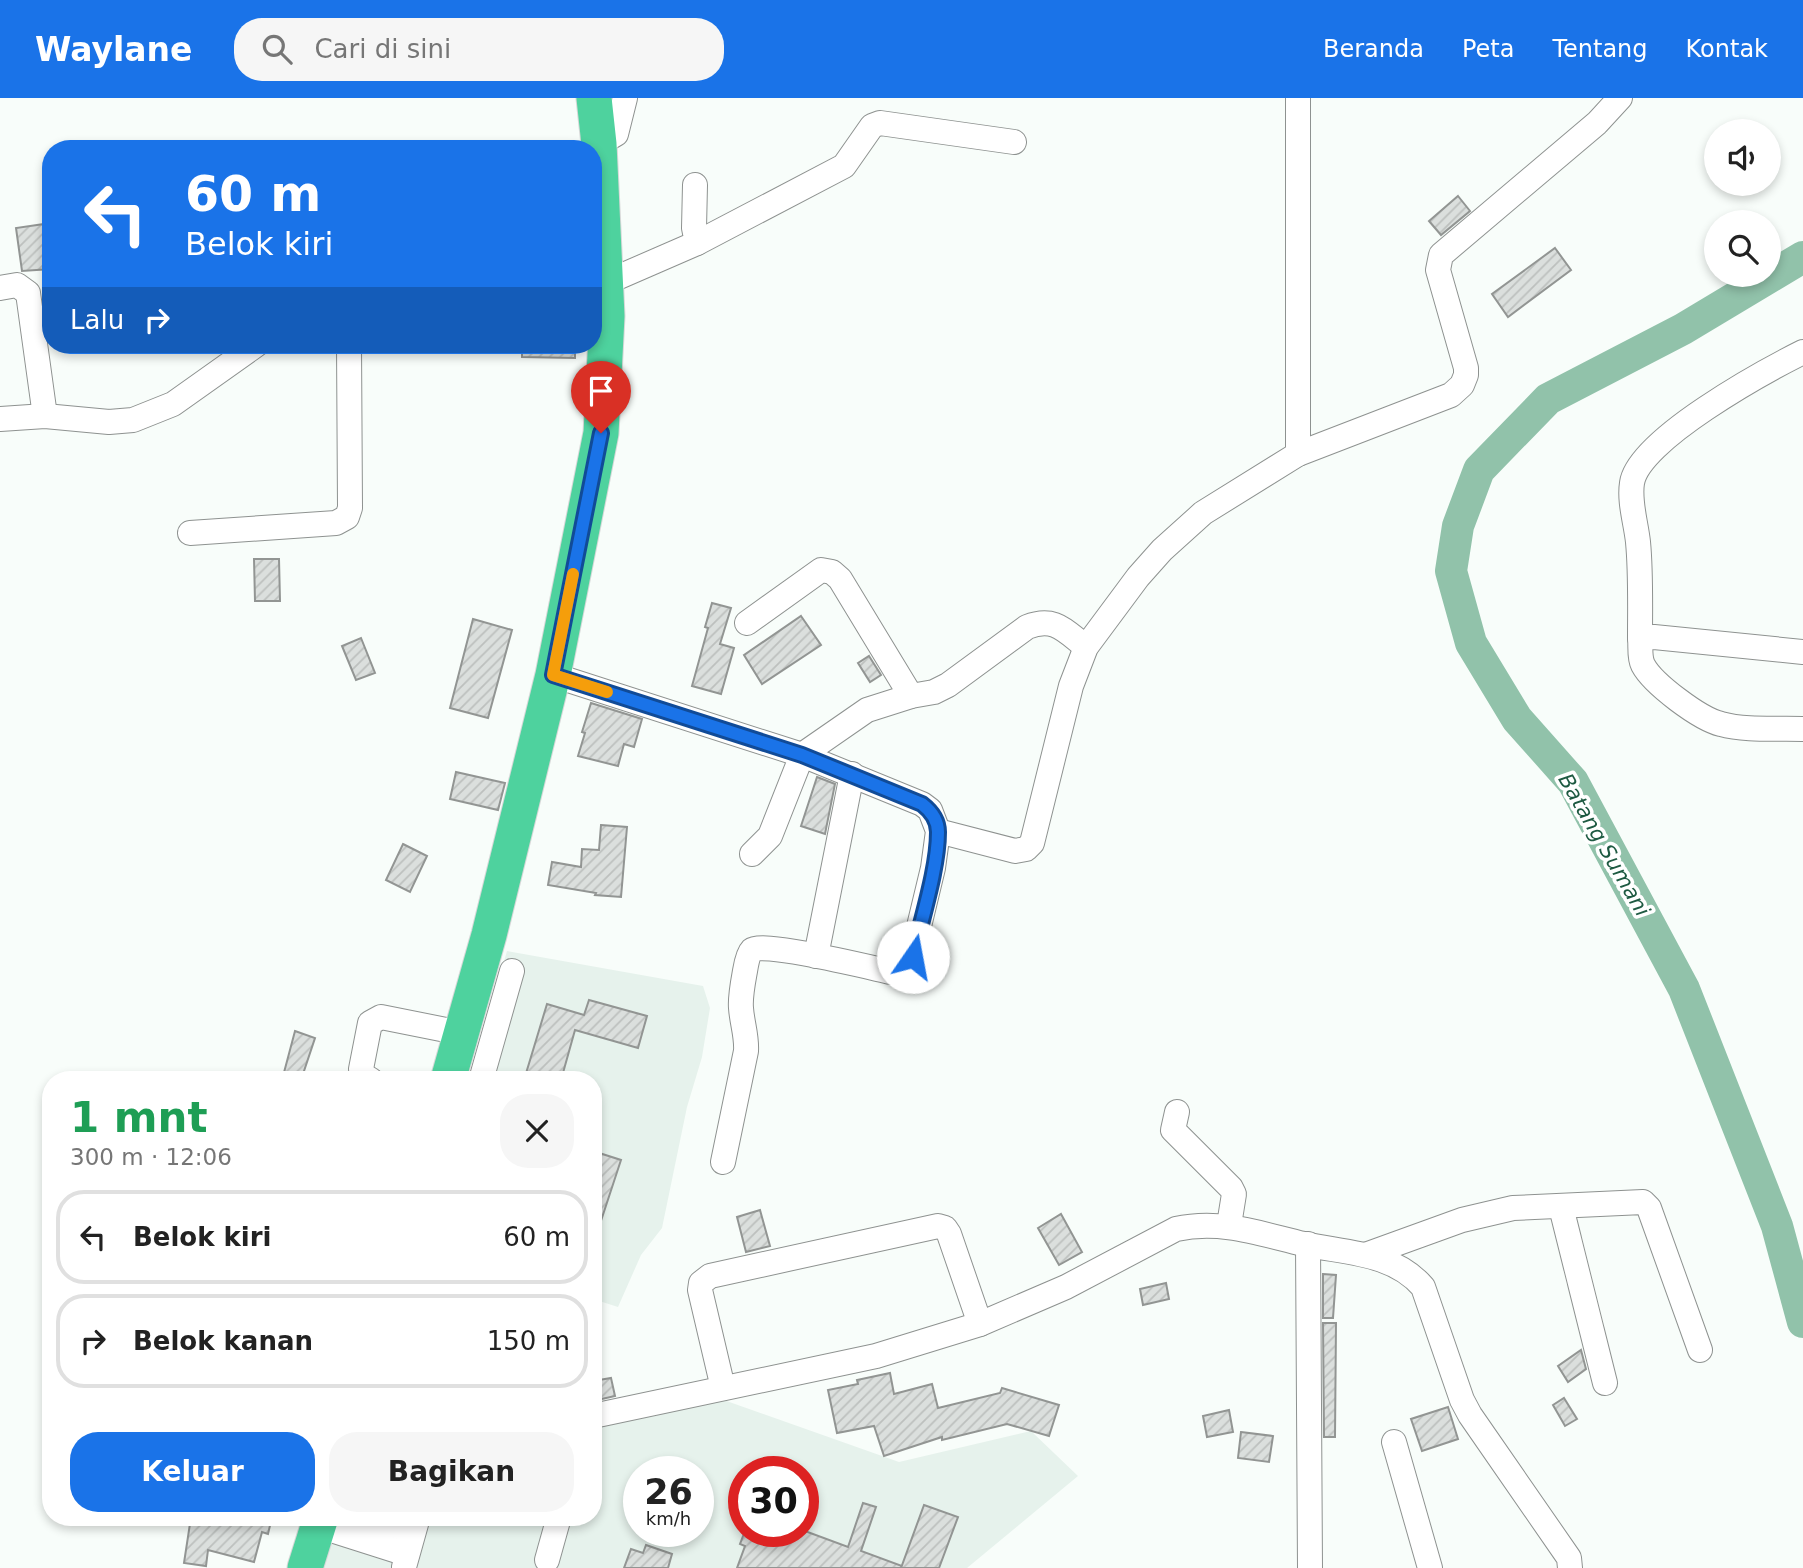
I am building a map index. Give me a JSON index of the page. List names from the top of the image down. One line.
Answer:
{"water":["Batang Sumani"],"page":{"header":"Waylane","search":"Cari di sini","nav":["Beranda","Peta","Tentang","Kontak"],"turn":["60 m","Belok kiri"],"then":"Lalu","heading":["1 mnt","300 m · 12:06"],"list":[{"name":"Belok kiri","value":"60 m"},{"name":"Belok kanan","value":"150 m"}],"buttons":["Keluar","Bagikan"],"speed":"26 km/h","limit":"30"}}
